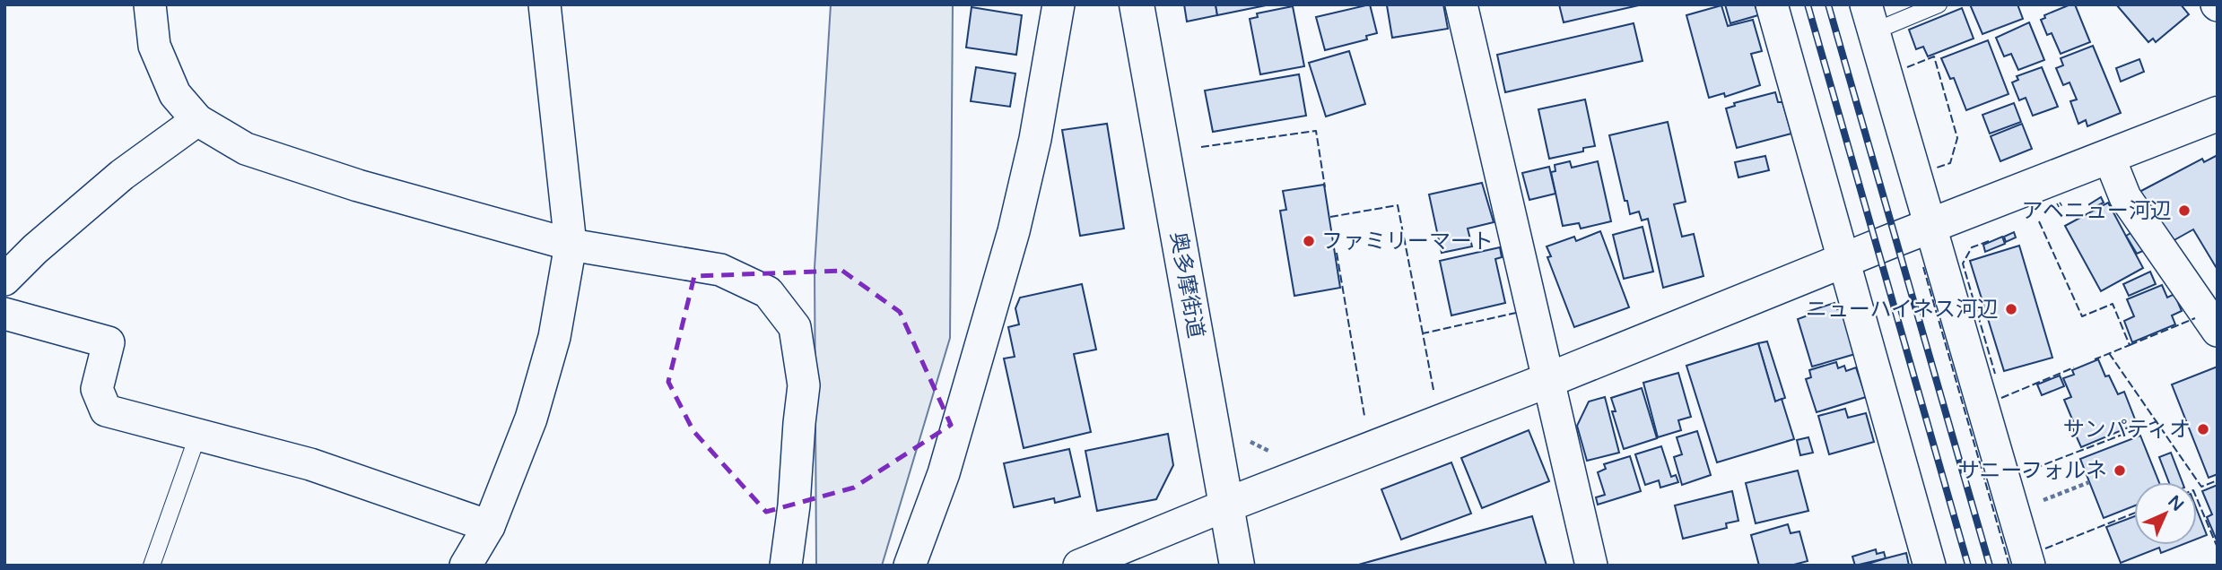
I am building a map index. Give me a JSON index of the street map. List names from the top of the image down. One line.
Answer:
{"streets":{"street":["奥多摩街道"]},"places":["アベニュー河辺","ファミリーマート","ニューハイネス河辺","サンパティオ","サニーフォルネ"],"north":"top right"}
